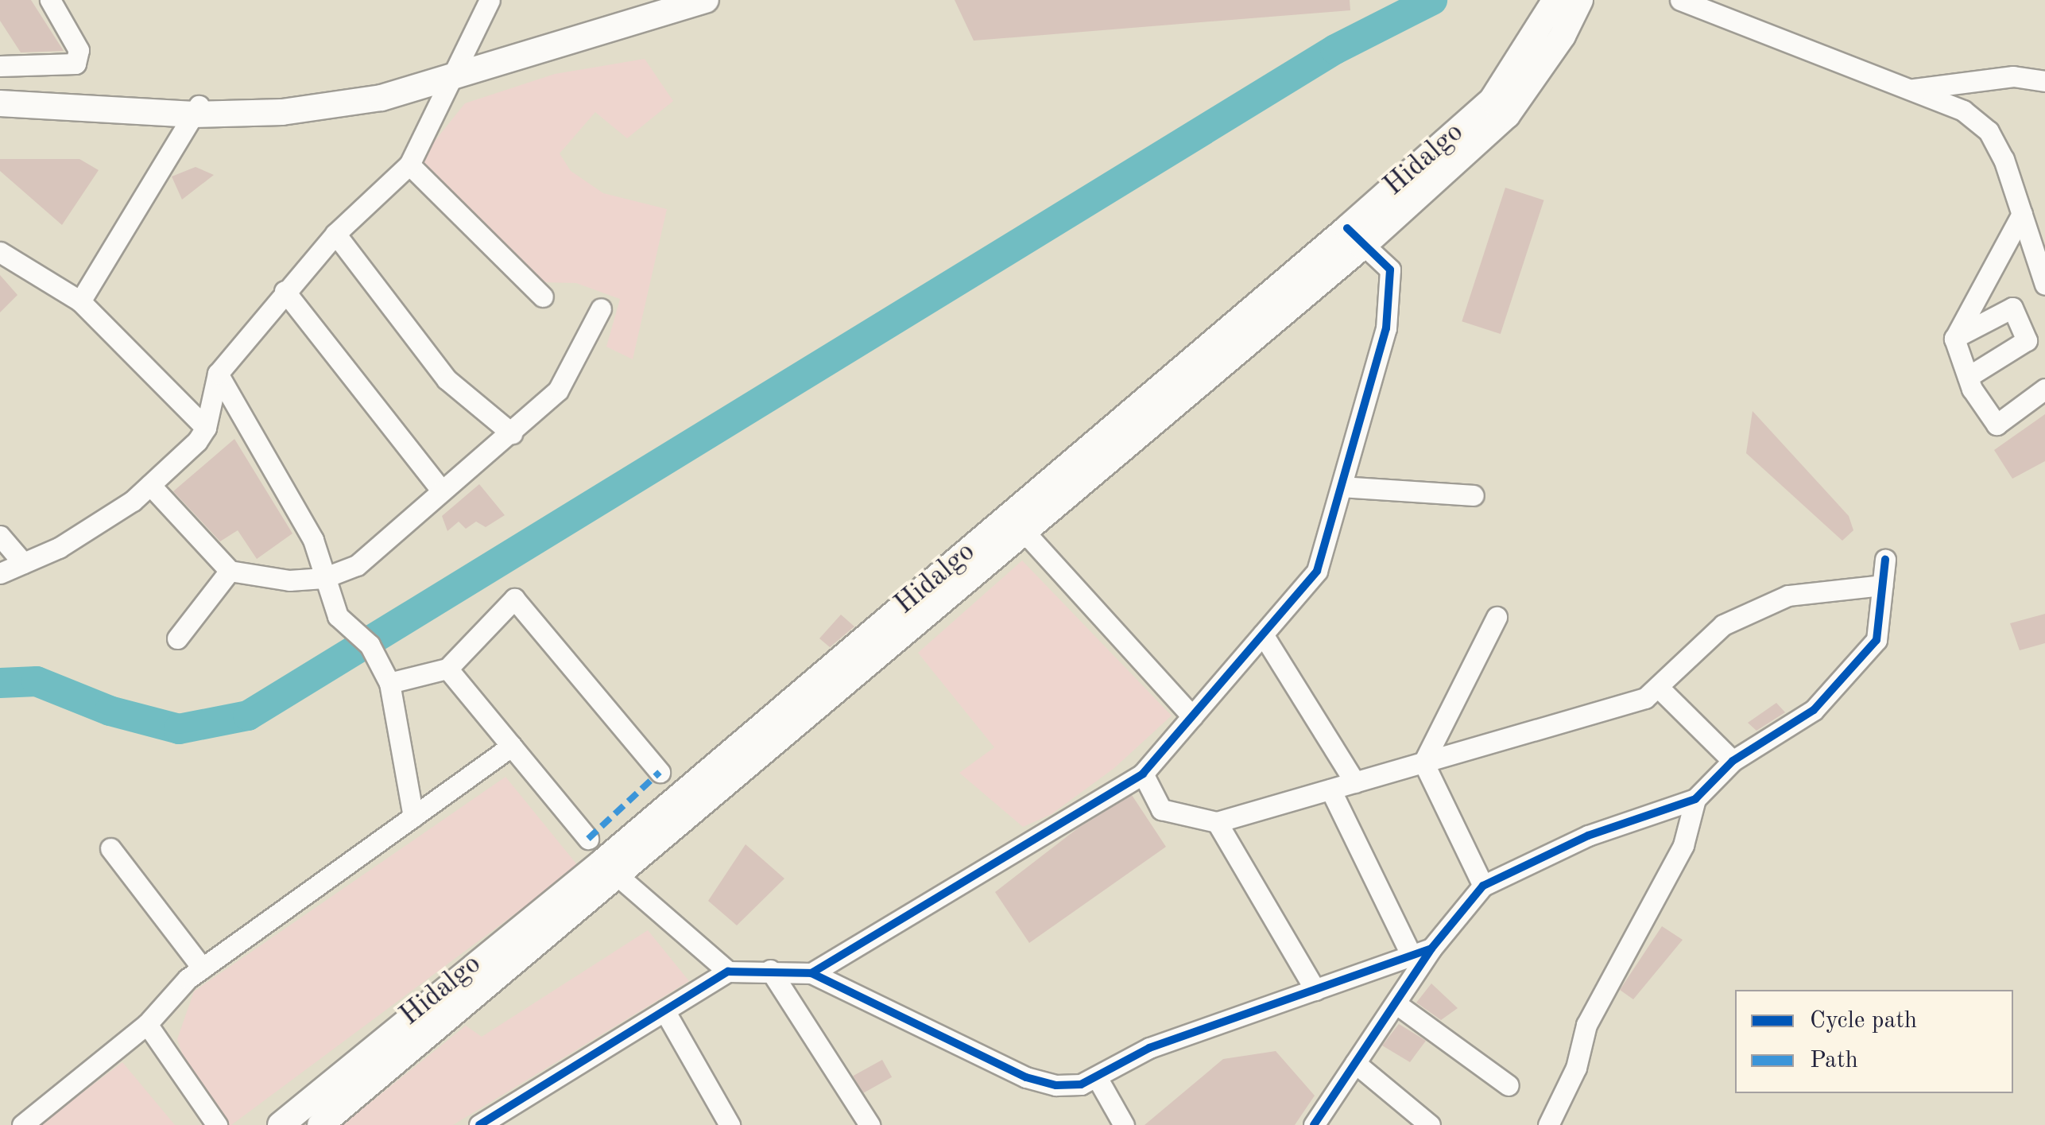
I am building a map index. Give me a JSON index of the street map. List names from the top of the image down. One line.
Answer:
{"streets":{"main road":["Hidalgo"]},"legend":["Cycle path","Path"]}
